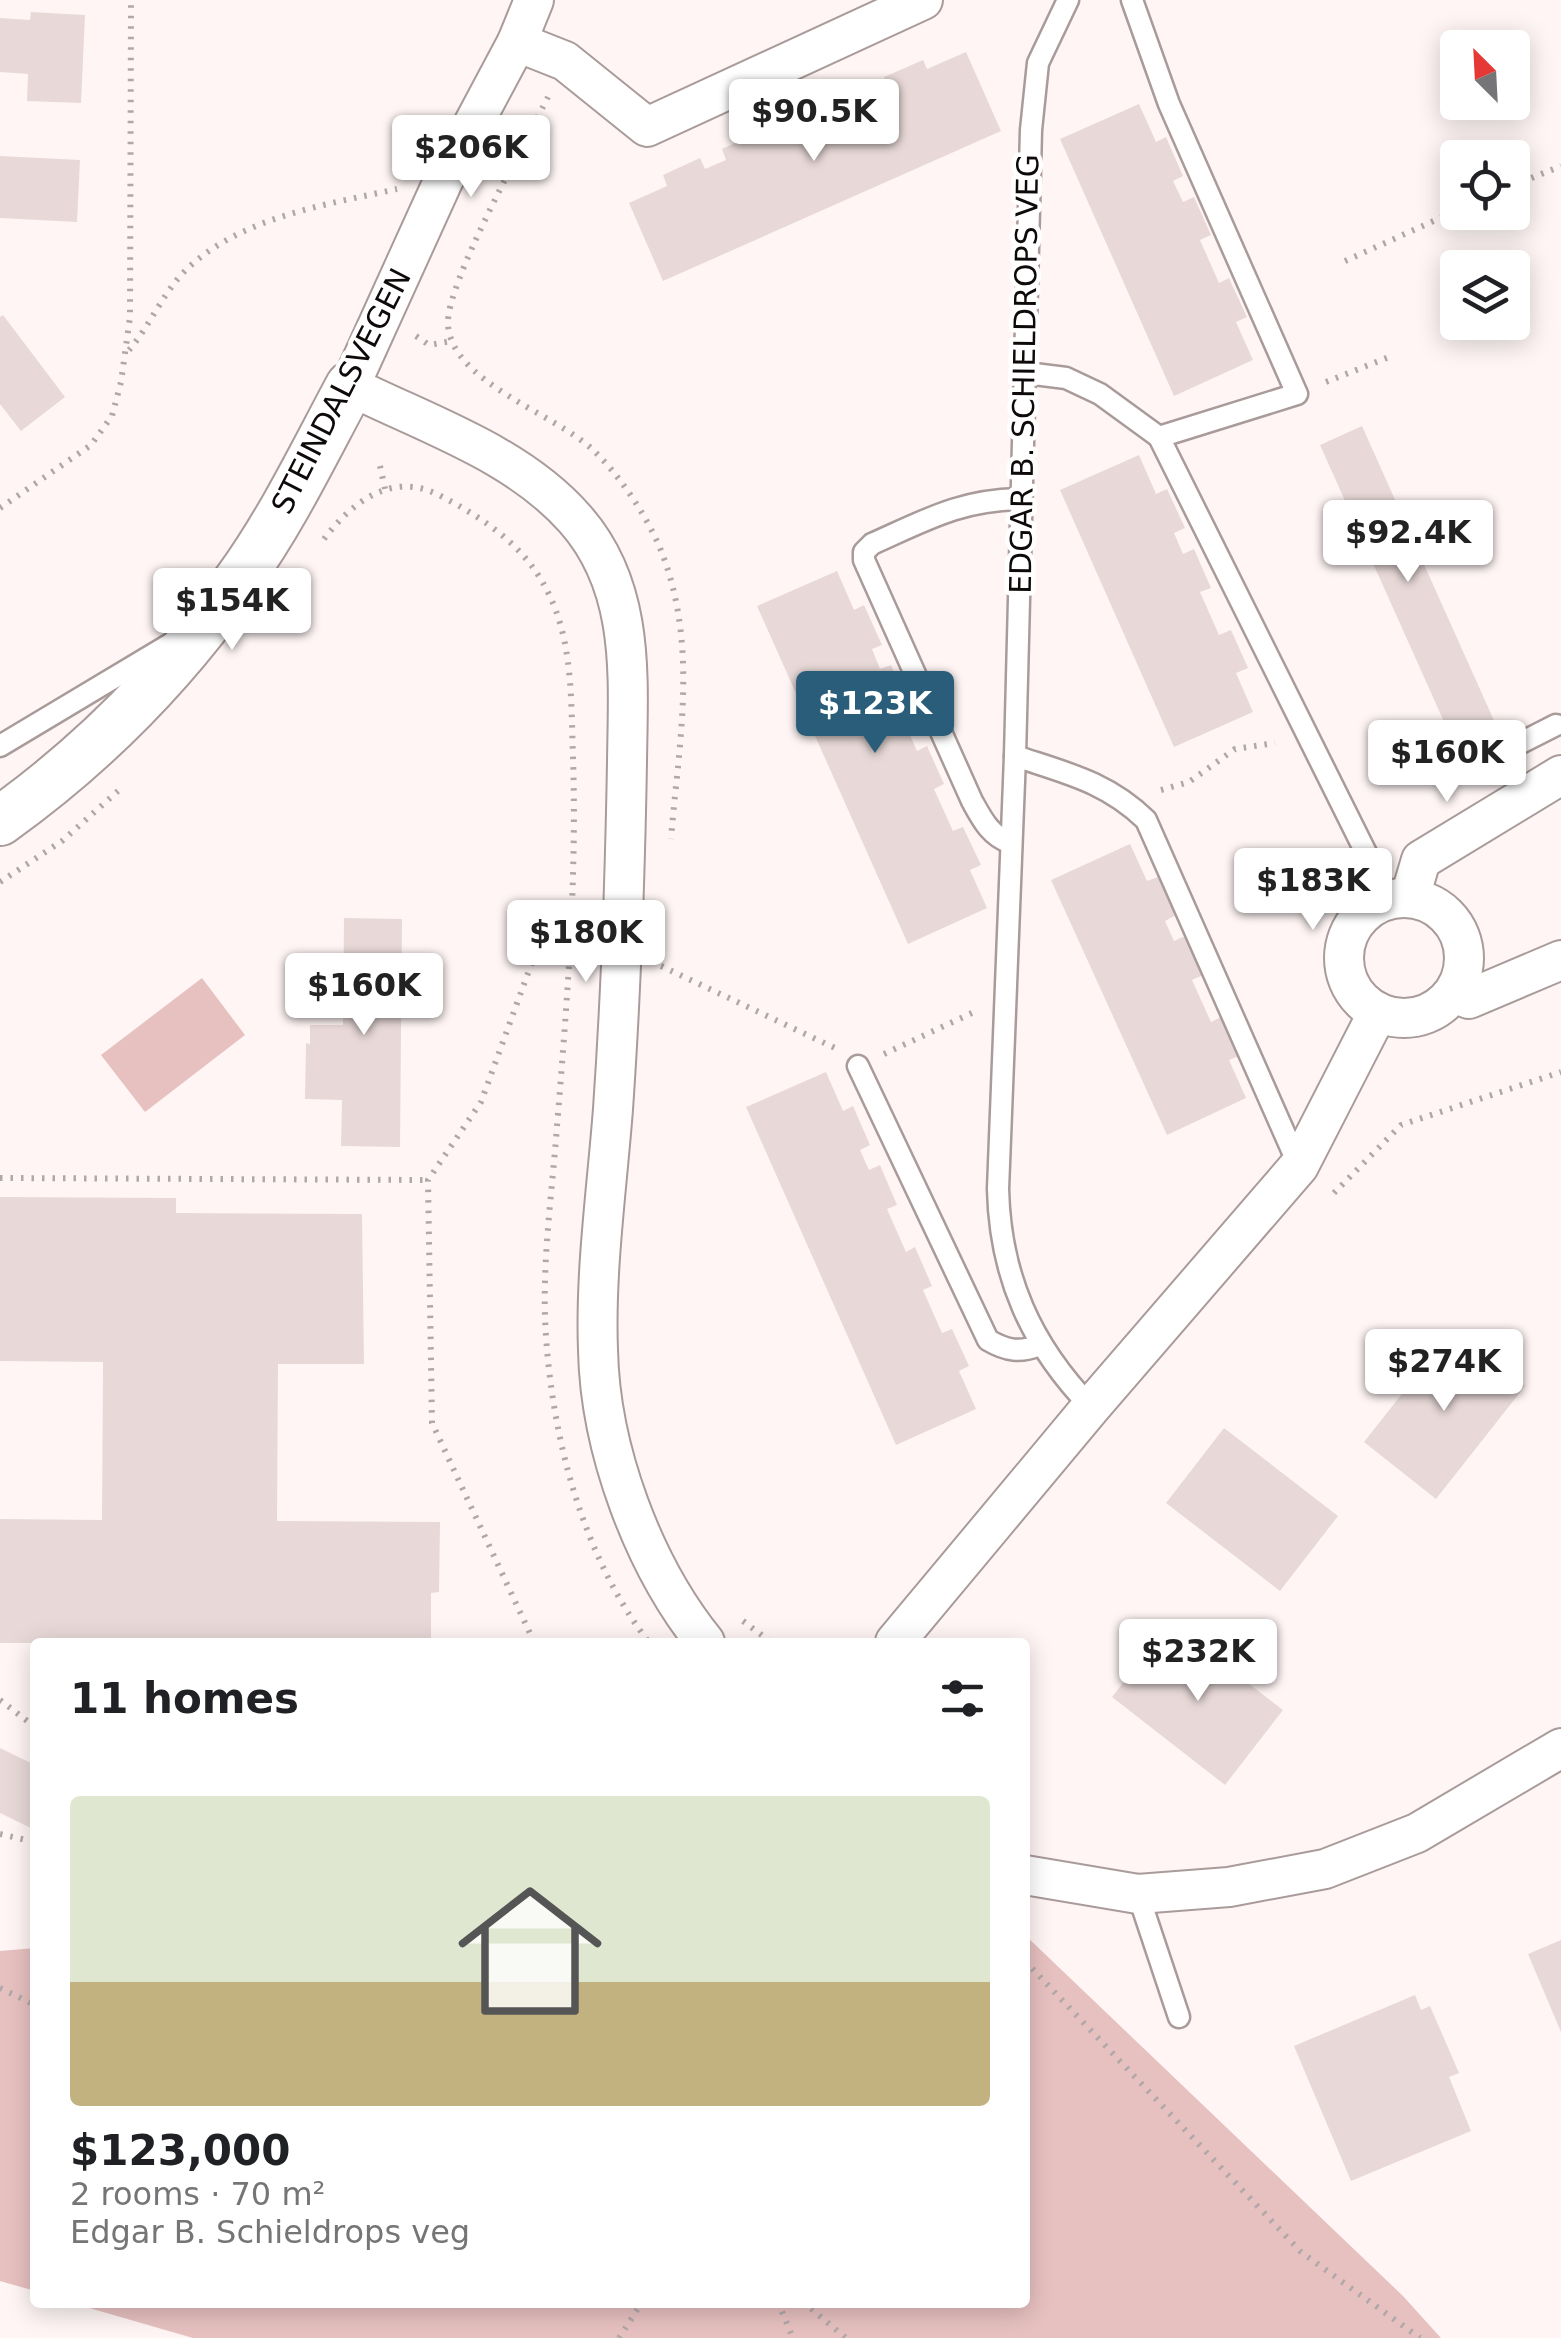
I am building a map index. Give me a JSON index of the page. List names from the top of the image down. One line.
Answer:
{"streets":{"street":["STEINDALSVEGEN"],"lane":["EDGAR B. SCHIELDROPS VEG"]},"north":"top left","page":{"price":["$90.5K","$206K","$92.4K","$154K","$123K","$160K","$183K","$180K","$160K","$274K","$232K"],"heading":"11 homes","list":[{"name":"$123,000","note":"2 rooms · 70 m² · Edgar B. Schieldrops veg"}]}}
